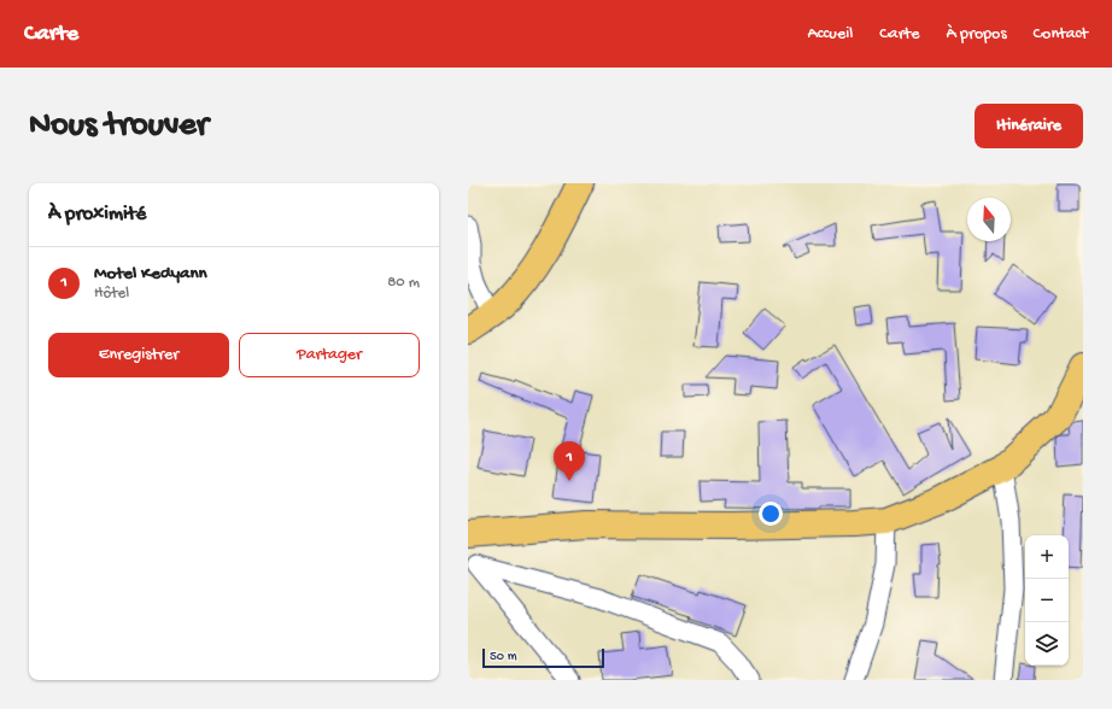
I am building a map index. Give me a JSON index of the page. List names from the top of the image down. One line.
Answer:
{"scale_bar":"50 m","north":"top","page":{"header":"Carte","nav":["Accueil","Carte","À propos","Contact"],"buttons":["Itinéraire",["Enregistrer","Partager"]],"title":"Nous trouver","heading":"À proximité","list":[{"mark":"1","name":"Motel Kedyann","note":"Hôtel","value":"80 m"}],"pins":"1","map_buttons":["+","−"],"scale":"50 m"}}
